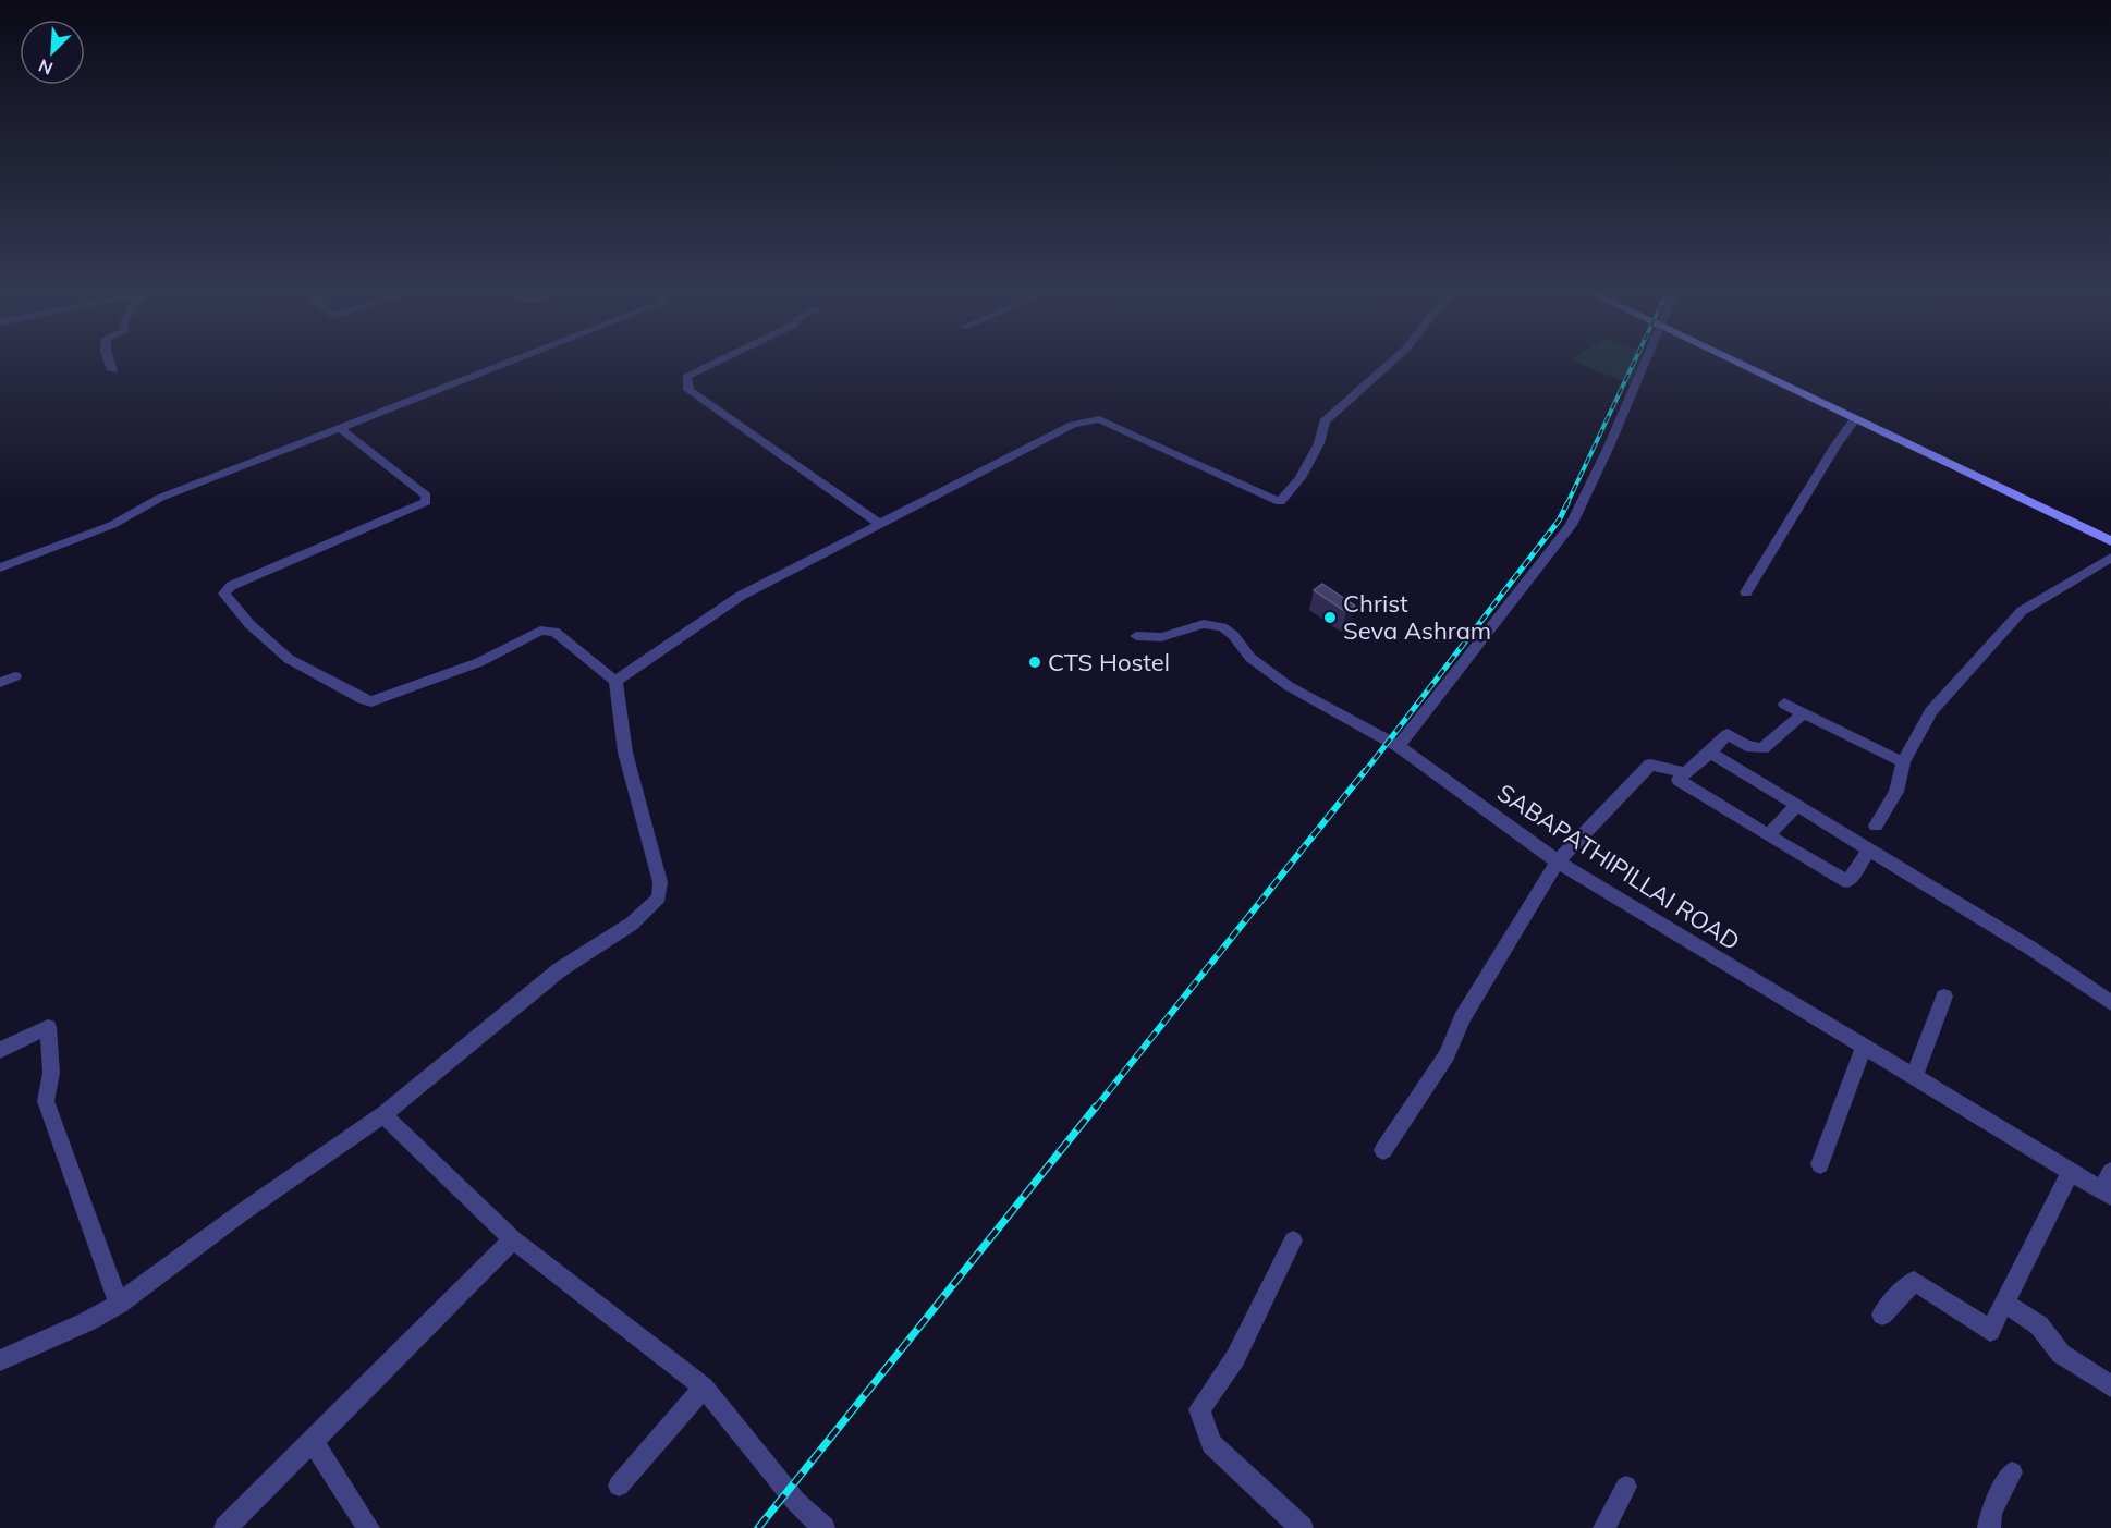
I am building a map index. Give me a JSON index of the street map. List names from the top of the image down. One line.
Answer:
{"streets":{"street":["SABAPATHIPILLAI ROAD"]},"places":["Christ Seva Ashram","CTS Hostel"],"north":"bottom left"}
